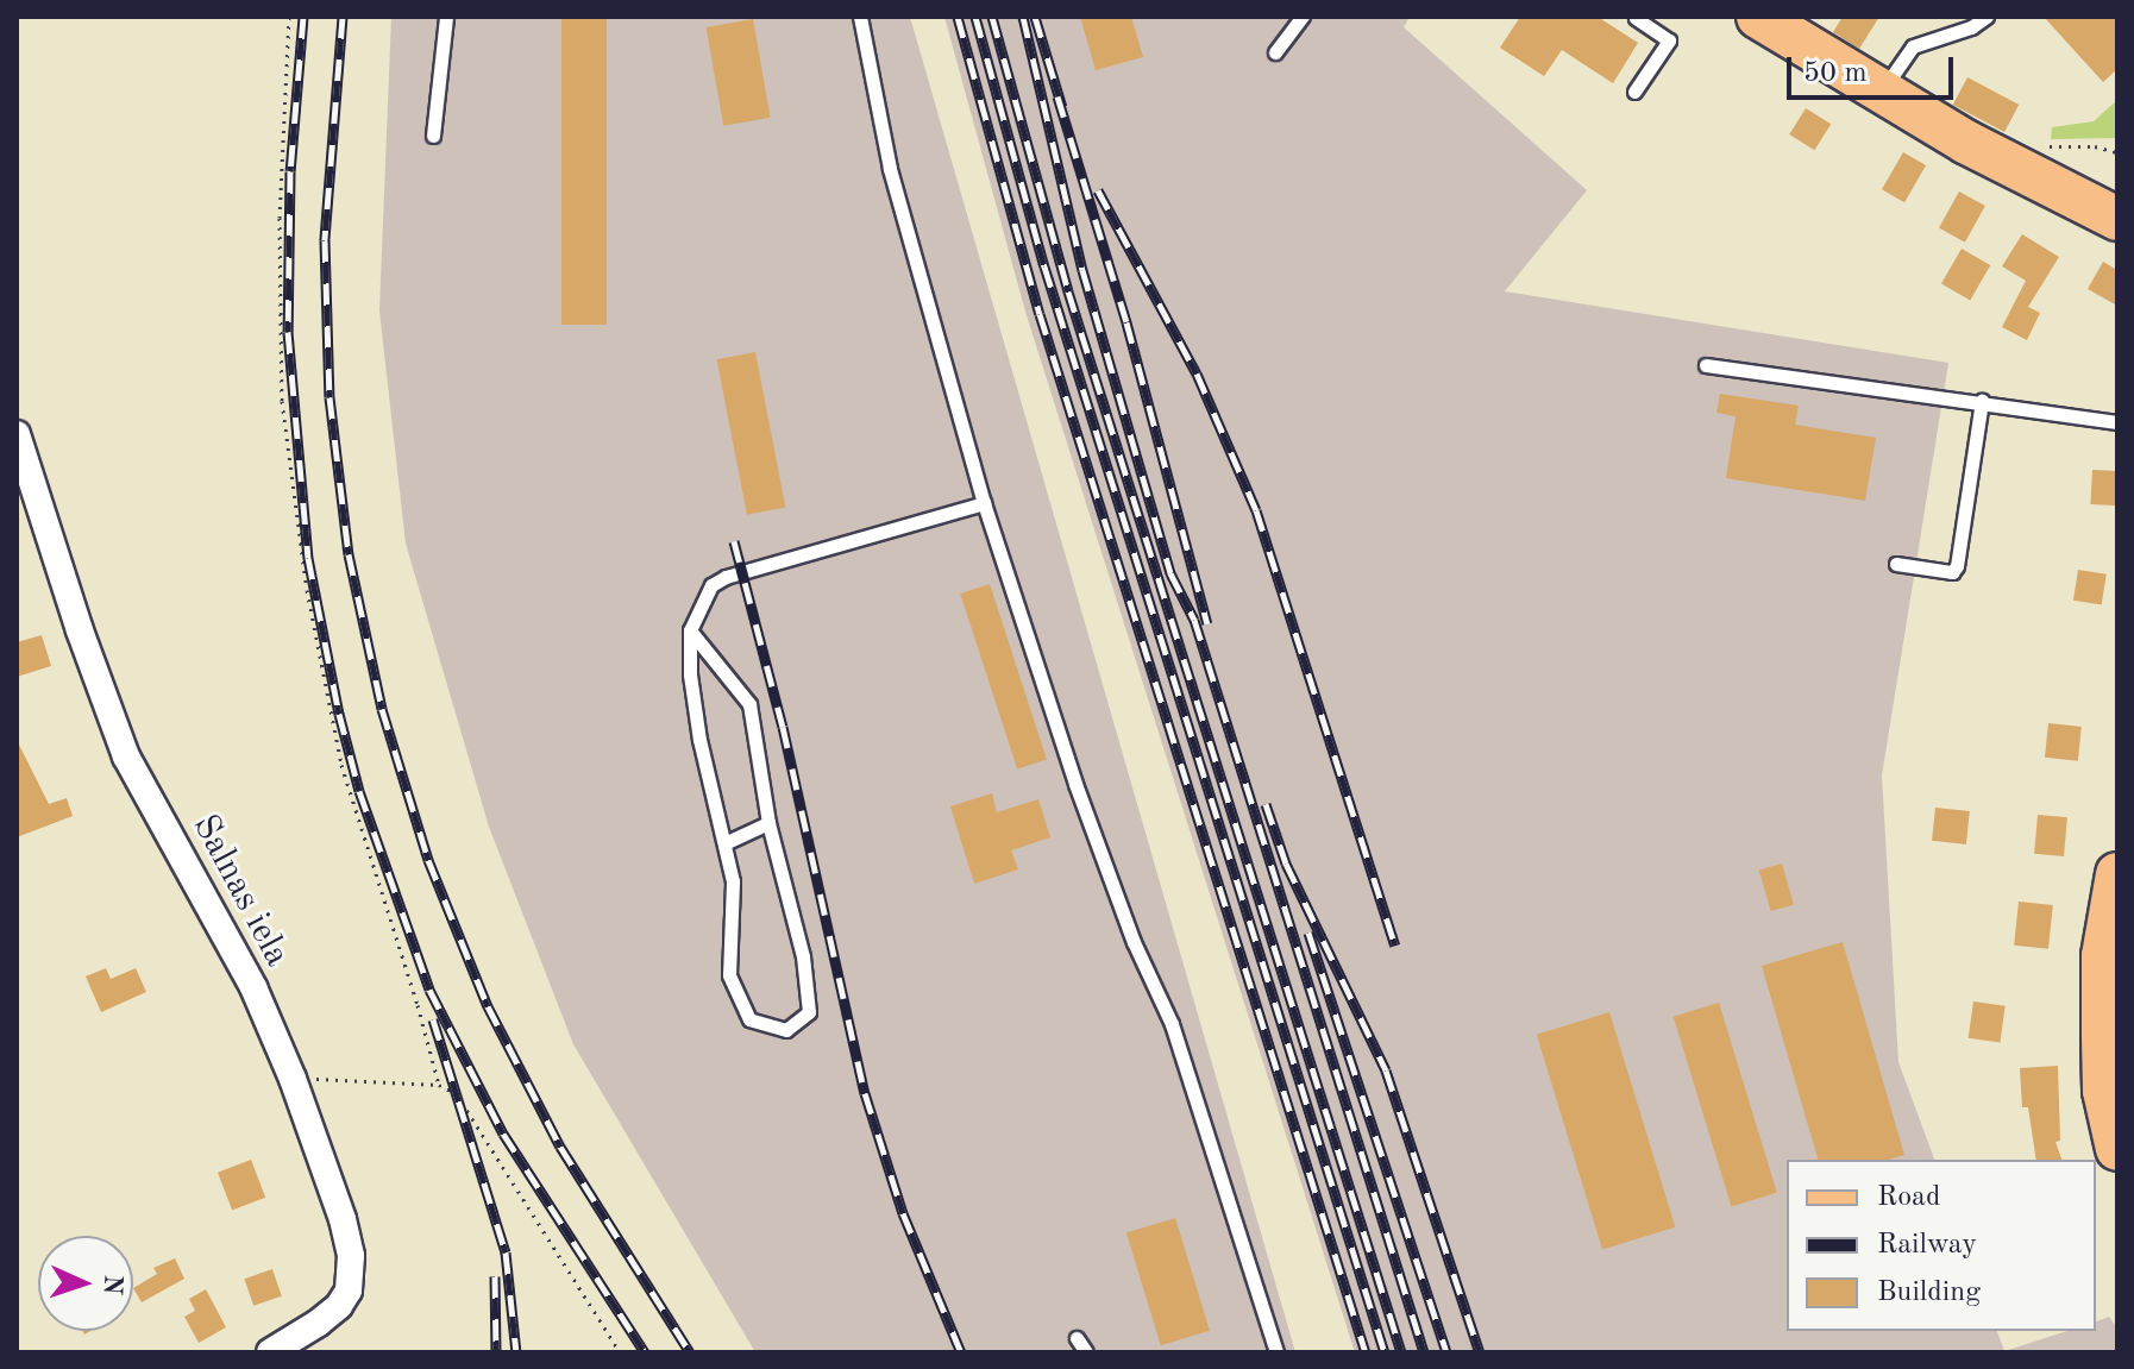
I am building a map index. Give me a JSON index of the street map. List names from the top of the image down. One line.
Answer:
{"streets":{"street":["Salnas iela"]},"legend":["Road","Railway","Building"],"scale_bar":"50 m","north":"right"}
